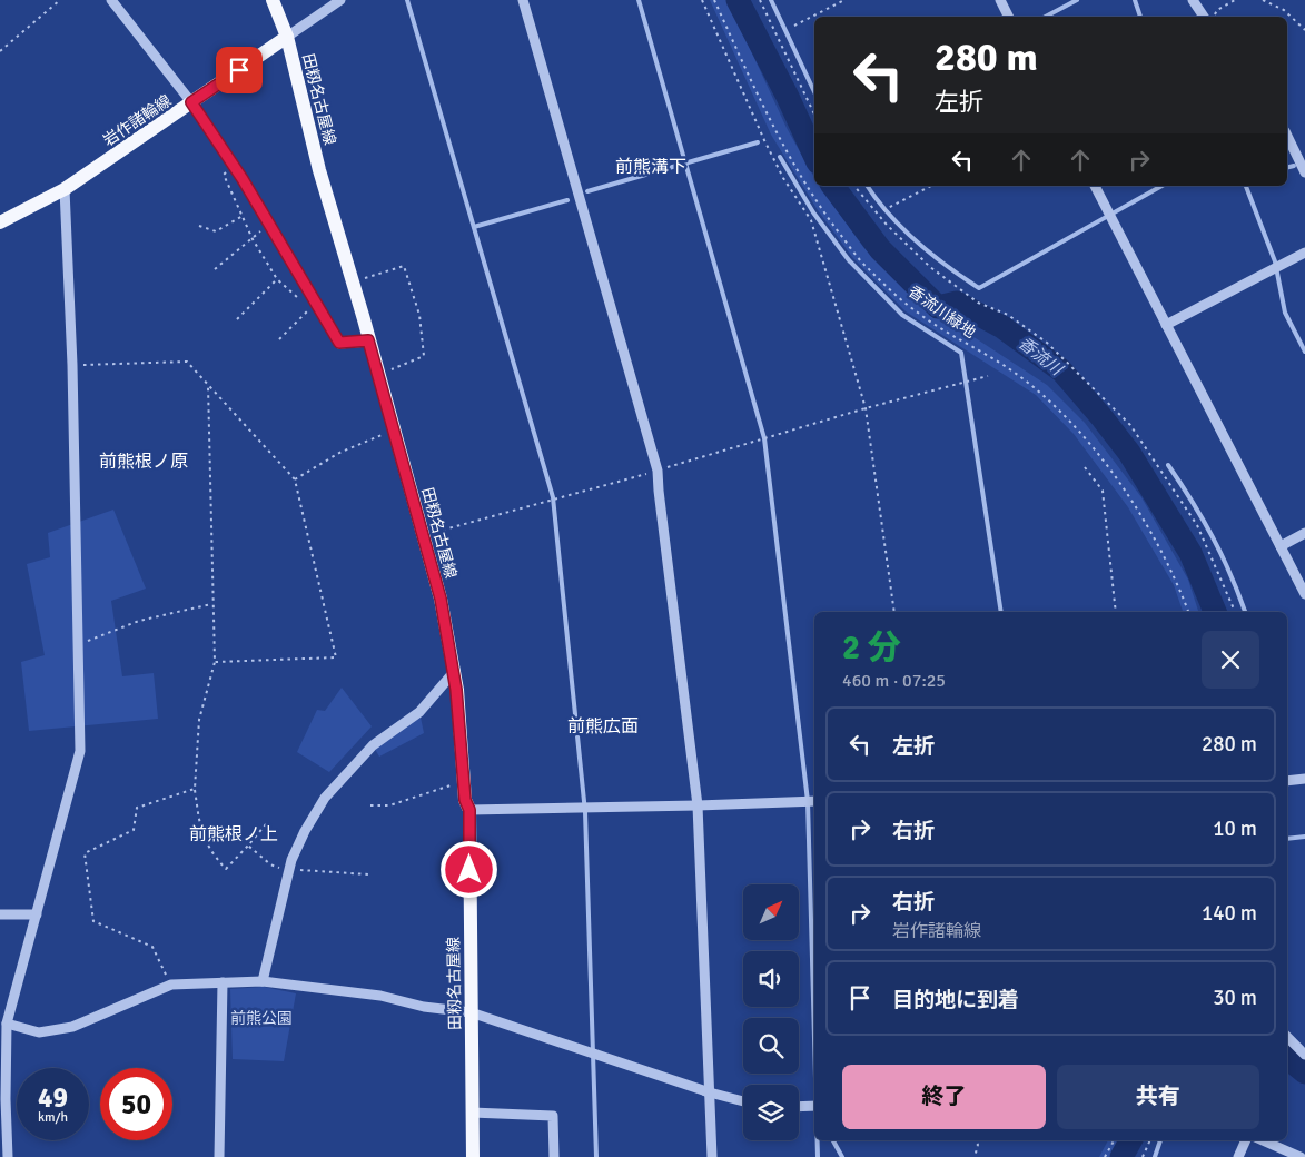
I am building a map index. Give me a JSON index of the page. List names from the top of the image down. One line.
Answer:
{"streets":{"main road":["田籾名古屋線","岩作諸輪線"],"path":["香流川緑地"]},"crossings":[["田籾名古屋線","岩作諸輪線"]],"districts":["前熊溝下","前熊根ノ原","前熊広面","前熊根ノ上"],"water":["香流川"],"parks":["前熊公園"],"north":"top right","page":{"turn":["280 m","左折"],"heading":["2 分","460 m · 07:25"],"list":[{"name":"左折","value":"280 m"},{"name":"右折","value":"10 m"},{"name":"右折","note":"岩作諸輪線","value":"140 m"},{"name":"目的地に到着","value":"30 m"}],"buttons":["終了","共有"],"speed":"49 km/h","limit":"50"}}
